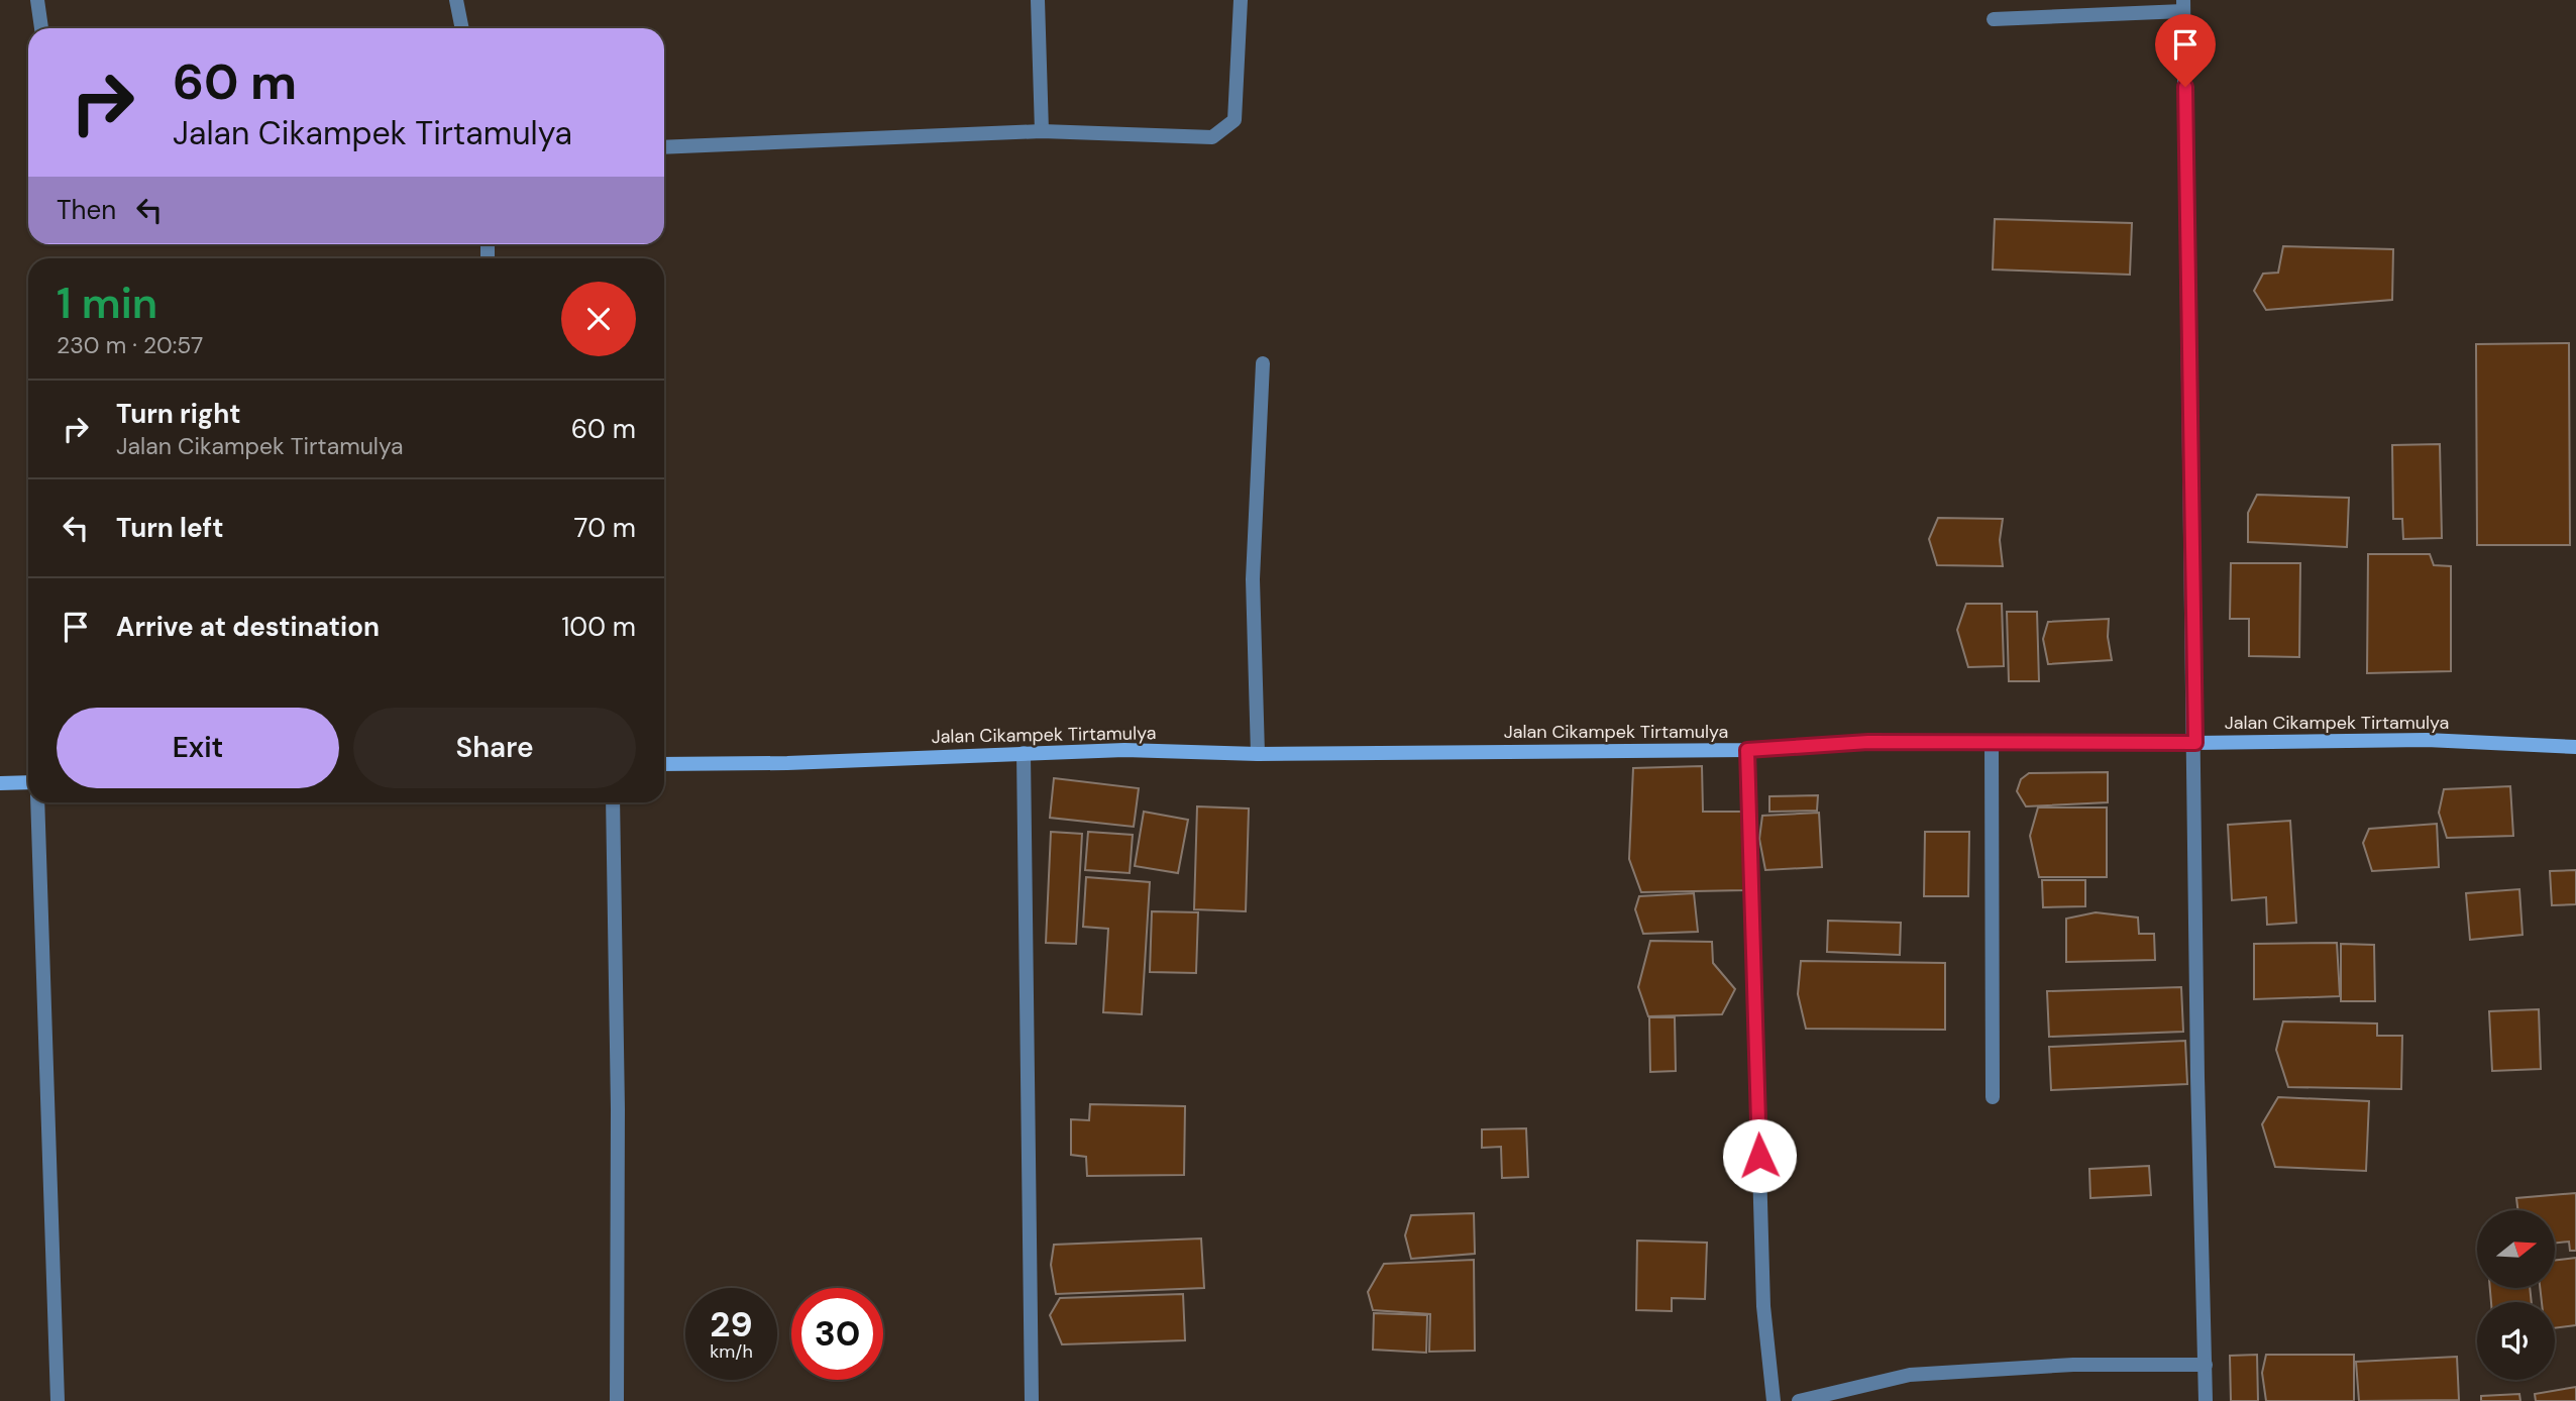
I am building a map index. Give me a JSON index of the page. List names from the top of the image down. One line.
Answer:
{"streets":{"street":["Jalan Cikampek Tirtamulya"]},"north":"right","page":{"turn":["60 m","Jalan Cikampek Tirtamulya"],"then":"Then","heading":["1 min","230 m · 20:57"],"list":[{"name":"Turn right","note":"Jalan Cikampek Tirtamulya","value":"60 m"},{"name":"Turn left","value":"70 m"},{"name":"Arrive at destination","value":"100 m"}],"buttons":["Exit","Share"],"speed":"29 km/h","limit":"30"}}
